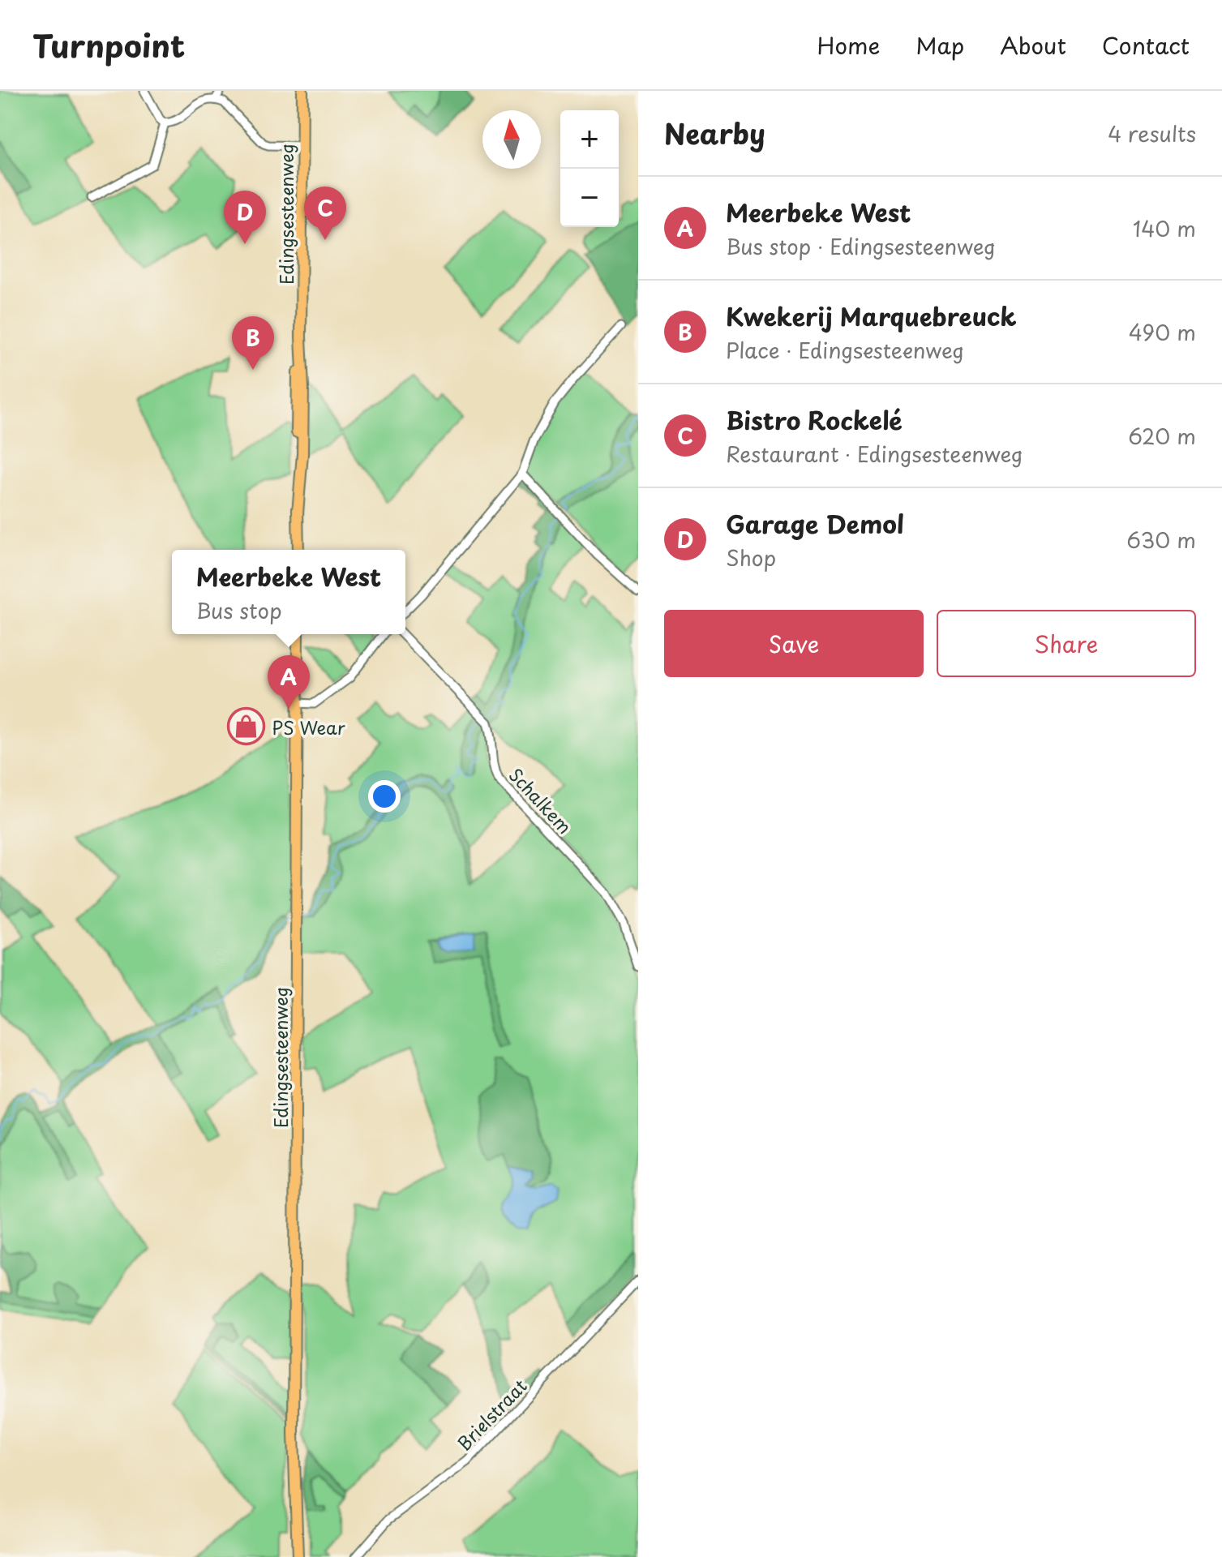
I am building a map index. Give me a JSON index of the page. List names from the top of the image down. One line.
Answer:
{"streets":{"main road":["Edingsesteenweg"],"street":["Schalkem","Brielstraat"]},"places":{"shop":["PS Wear"]},"north":"top","page":{"header":"Turnpoint","nav":["Home","Map","About","Contact"],"heading":["Nearby","4 results"],"map_buttons":["+","−"],"list":[{"mark":"A","name":"Meerbeke West","note":"Bus stop · Edingsesteenweg","value":"140 m"},{"mark":"B","name":"Kwekerij Marquebreuck","note":"Place · Edingsesteenweg","value":"490 m"},{"mark":"C","name":"Bistro Rockelé","note":"Restaurant · Edingsesteenweg","value":"620 m"},{"mark":"D","name":"Garage Demol","note":"Shop","value":"630 m"}],"pins":["C","D","B","A"],"popup":["Meerbeke West","Bus stop"],"buttons":["Save","Share"]}}
